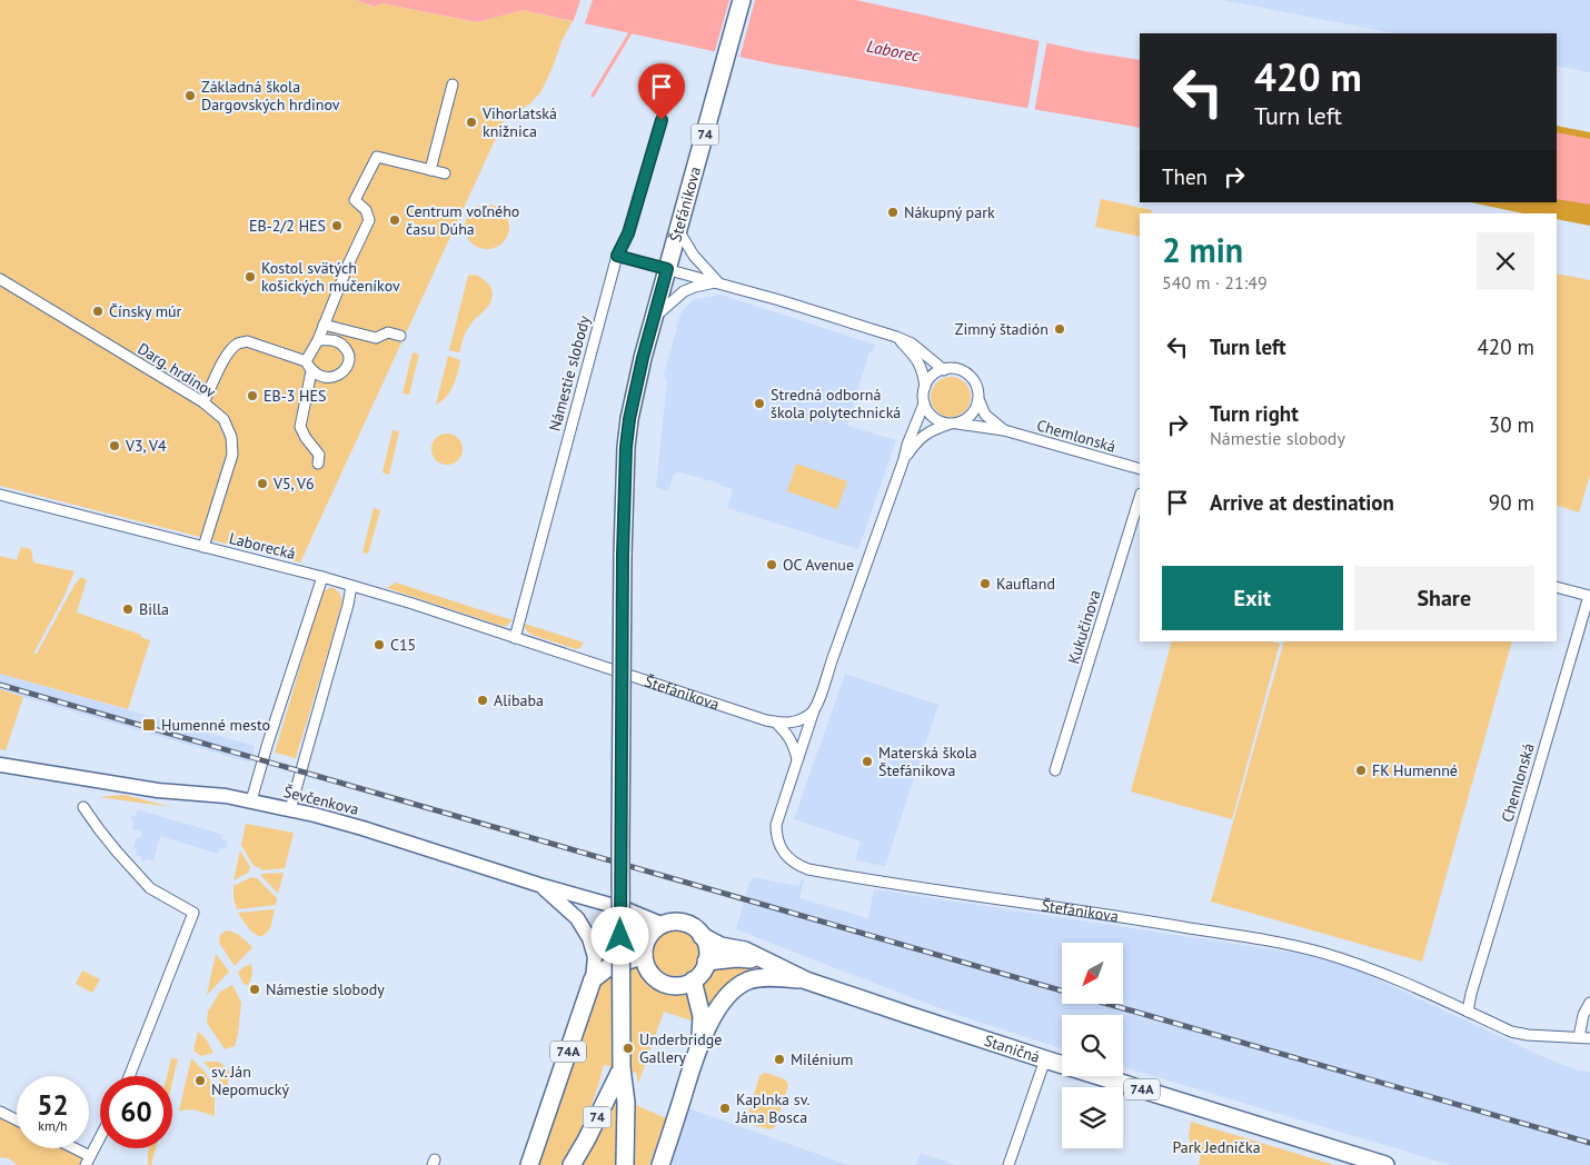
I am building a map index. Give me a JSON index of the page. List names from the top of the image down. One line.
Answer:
{"streets":{"main road":["74","Štefánikova","Ševčenkova","Staničná","74A"],"street":["Darg. hrdinov","Námestie slobody","Chemlonská","Laborecká","Kukučínova"]},"crossings":[["74","Štefánikova"],["Štefánikova","Námestie slobody"],["Štefánikova","Chemlonská"],["Štefánikova","Laborecká"],["Darg. hrdinov","Laborecká"],["Námestie slobody","Laborecká"],["Ševčenkova","74A"],["Staničná","74A"]],"water":["Laborec"],"parks":["Park Jednička"],"places":{"other":["Základná škola Dargovských hrdinov","Vihorlatská knižnica","Nákupný park","Centrum voľného času Dúha","EB-2/2 HES","Kostol svätých košických mučeníkov","Čínsky múr","Zimný štadión","EB-3 HES","Stredná odborná škola polytechnická","V3, V4","V5, V6","OC Avenue","Kaufland","Billa","C15","Alibaba","Materská škola Štefánikova","FK Humenné","Námestie slobody","Underbridge Gallery","Milénium","sv. Ján Nepomucký","Kaplnka sv. Jána Bosca"],"transit":["Humenné mesto"]},"north":"bottom left","page":{"turn":["420 m","Turn left"],"then":"Then","heading":["2 min","540 m · 21:49"],"list":[{"name":"Turn left","value":"420 m"},{"name":"Turn right","note":"Námestie slobody","value":"30 m"},{"name":"Arrive at destination","value":"90 m"}],"buttons":["Exit","Share"],"speed":"52 km/h","limit":"60"}}
